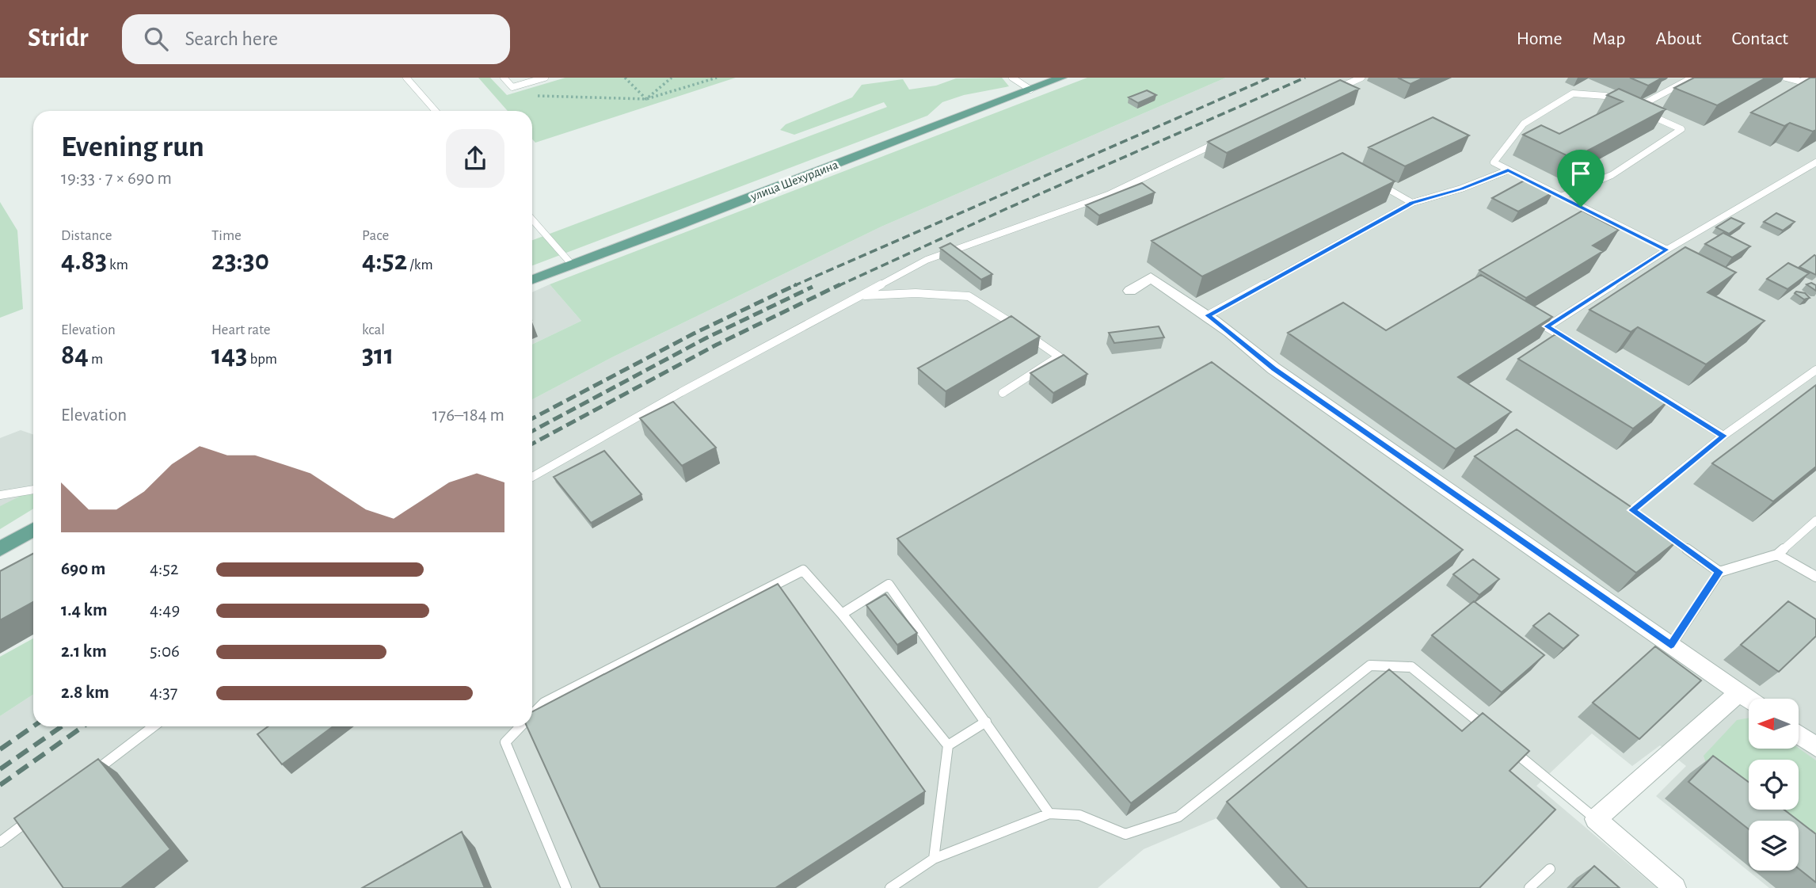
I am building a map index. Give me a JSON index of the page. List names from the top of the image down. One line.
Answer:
{"streets":{"main road":["улица Шехурдина"]},"north":"left","page":{"header":"Stridr","search":"Search here","nav":["Home","Map","About","Contact"],"heading":["Evening run","19:33 · 7 × 690 m"],"stats":[["Distance","4.83 km"],["Time","23:30"],["Pace","4:52 /km"],["Elevation","84 m"],["Heart rate","143 bpm"],["kcal","311"]],"chart":["Elevation","176–184 m"],"list":[{"name":"690 m","note":"4:52"},{"name":"1.4 km","note":"4:49"},{"name":"2.1 km","note":"5:06"},{"name":"2.8 km","note":"4:37"}]}}
